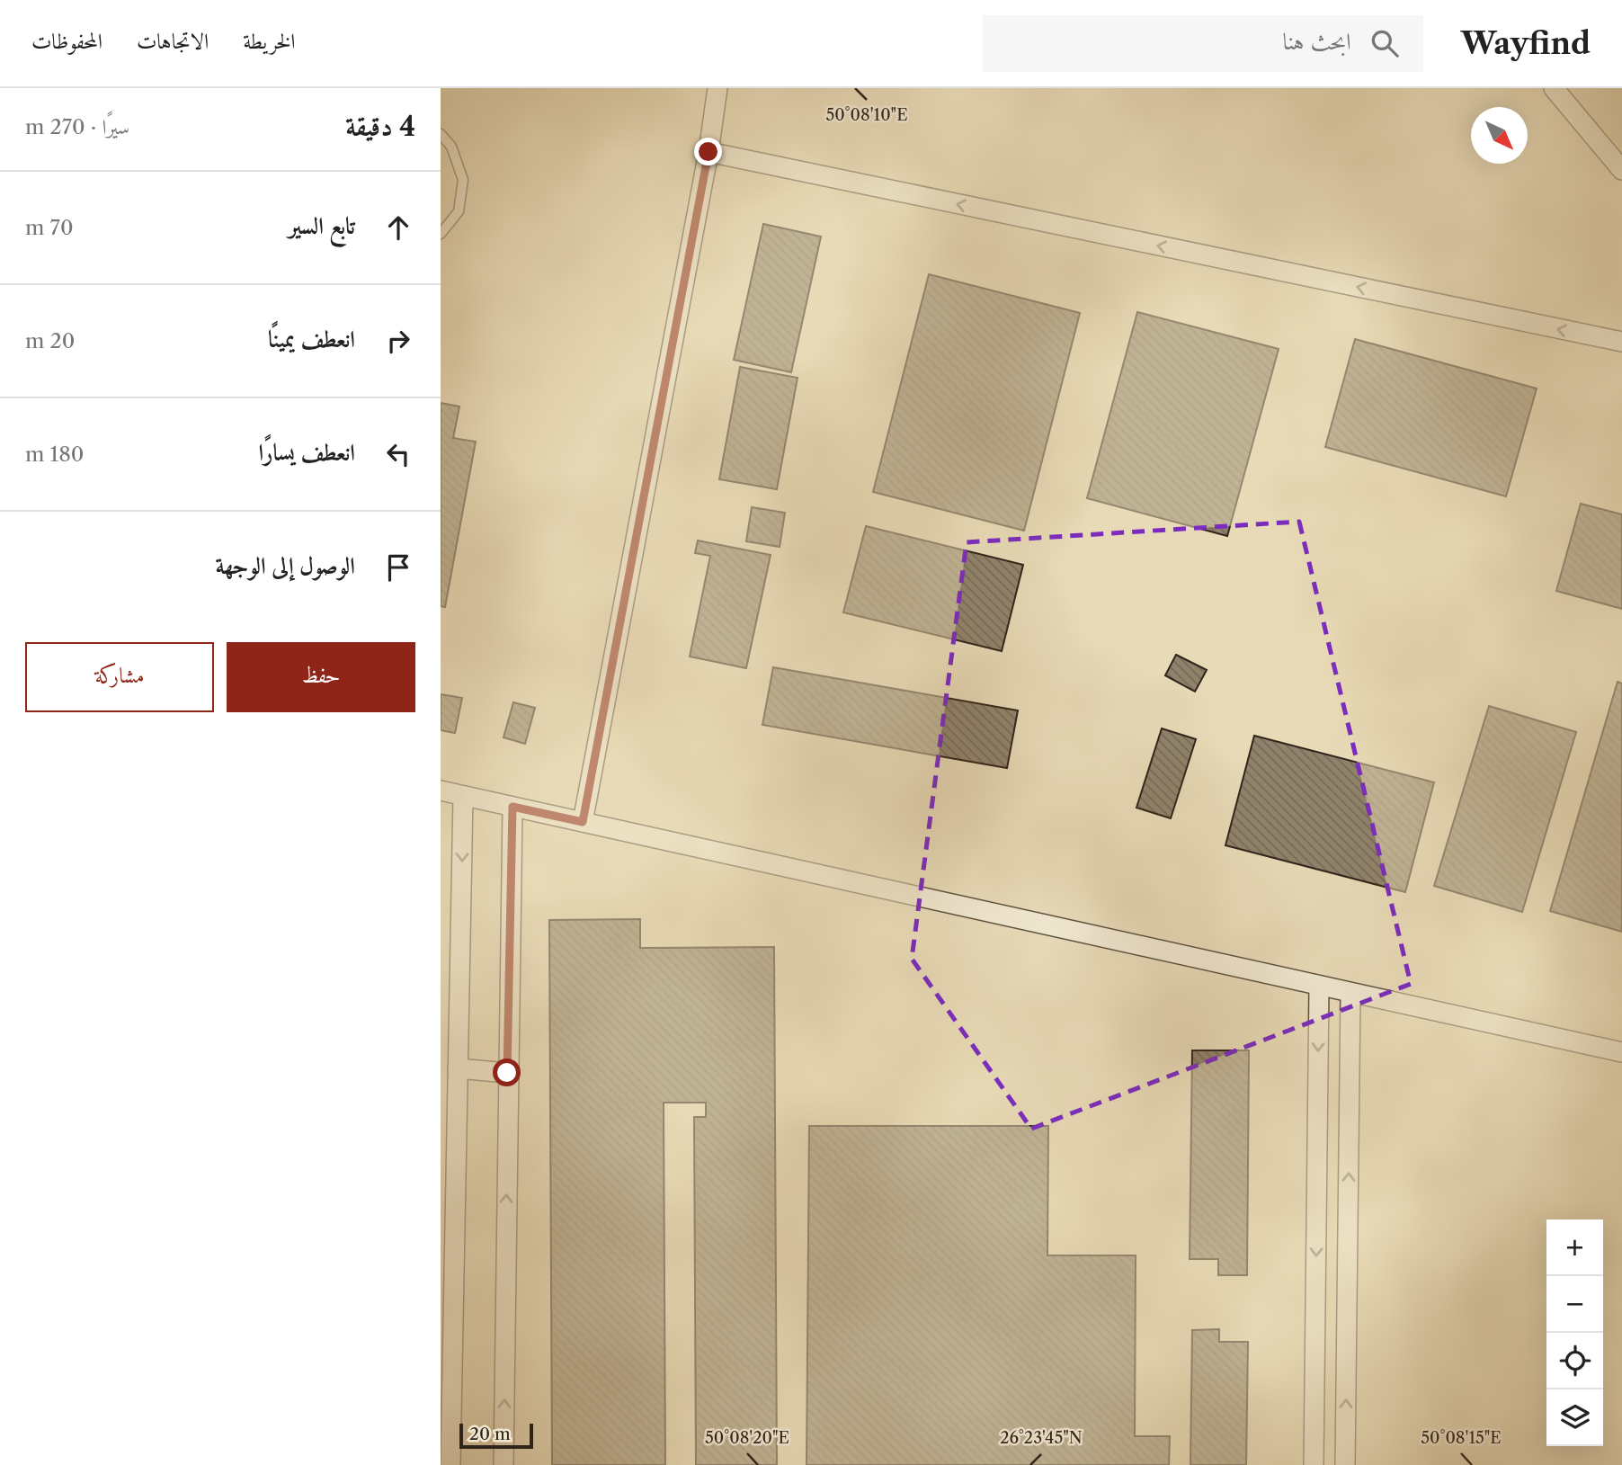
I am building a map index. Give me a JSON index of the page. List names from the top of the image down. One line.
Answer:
{"scale_bar":"20 m","north":"bottom right","page":{"header":"Wayfind","search":"ابحث هنا","nav":["الخريطة","الاتجاهات","المحفوظات"],"heading":["4 دقيقة","سيرًا · 270 m"],"list":[["تابع السير","70 m"],["انعطف يمينًا","20 m"],["انعطف يسارًا","180 m"],"الوصول إلى الوجهة"],"buttons":["حفظ","مشاركة"],"map_buttons":["+","−"],"scale":"20 m"},"coordinates":["50°08'10\"E","50°08'20\"E","50°08'15\"E","26°23'45\"N"]}
